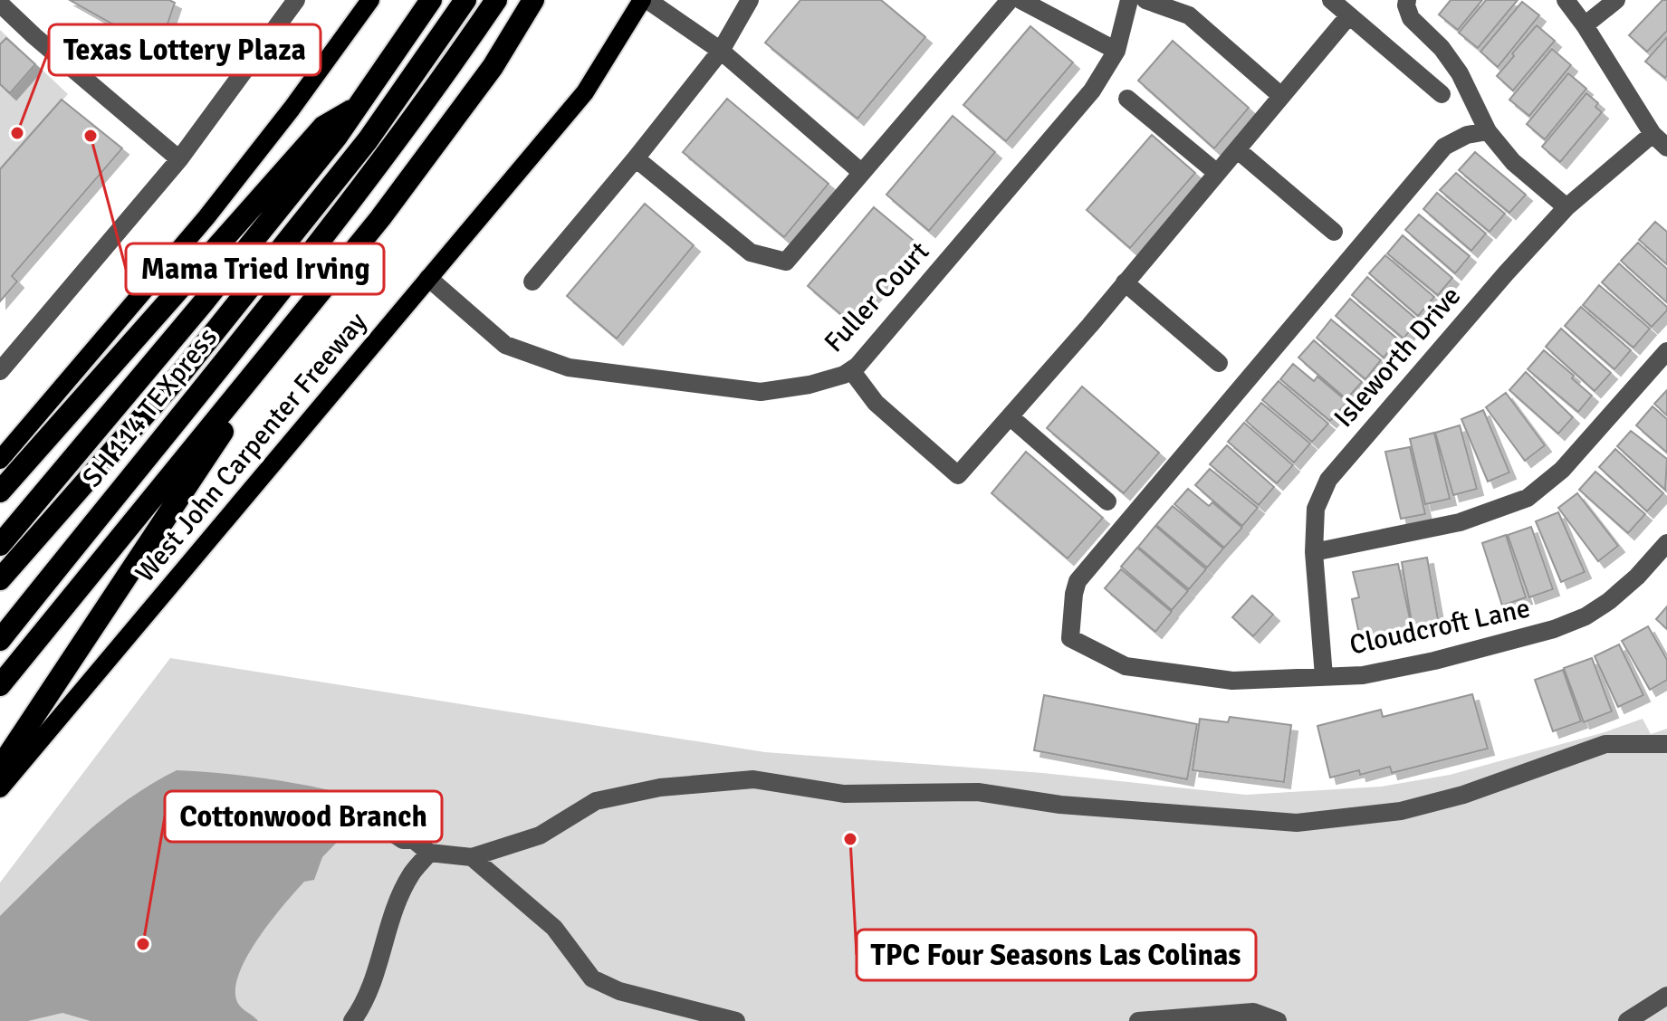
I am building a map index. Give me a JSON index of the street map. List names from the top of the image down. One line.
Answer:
{"streets":{"highway":["SH 114 TEXpress"],"main road":["West John Carpenter Freeway"],"street":["Fuller Court","Isleworth Drive","Cloudcroft Lane"]},"crossings":[["Fuller Court","West John Carpenter Freeway"],["Isleworth Drive","Cloudcroft Lane"]],"places":["Texas Lottery Plaza","Mama Tried Irving","TPC Four Seasons Las Colinas","Cottonwood Branch"]}
